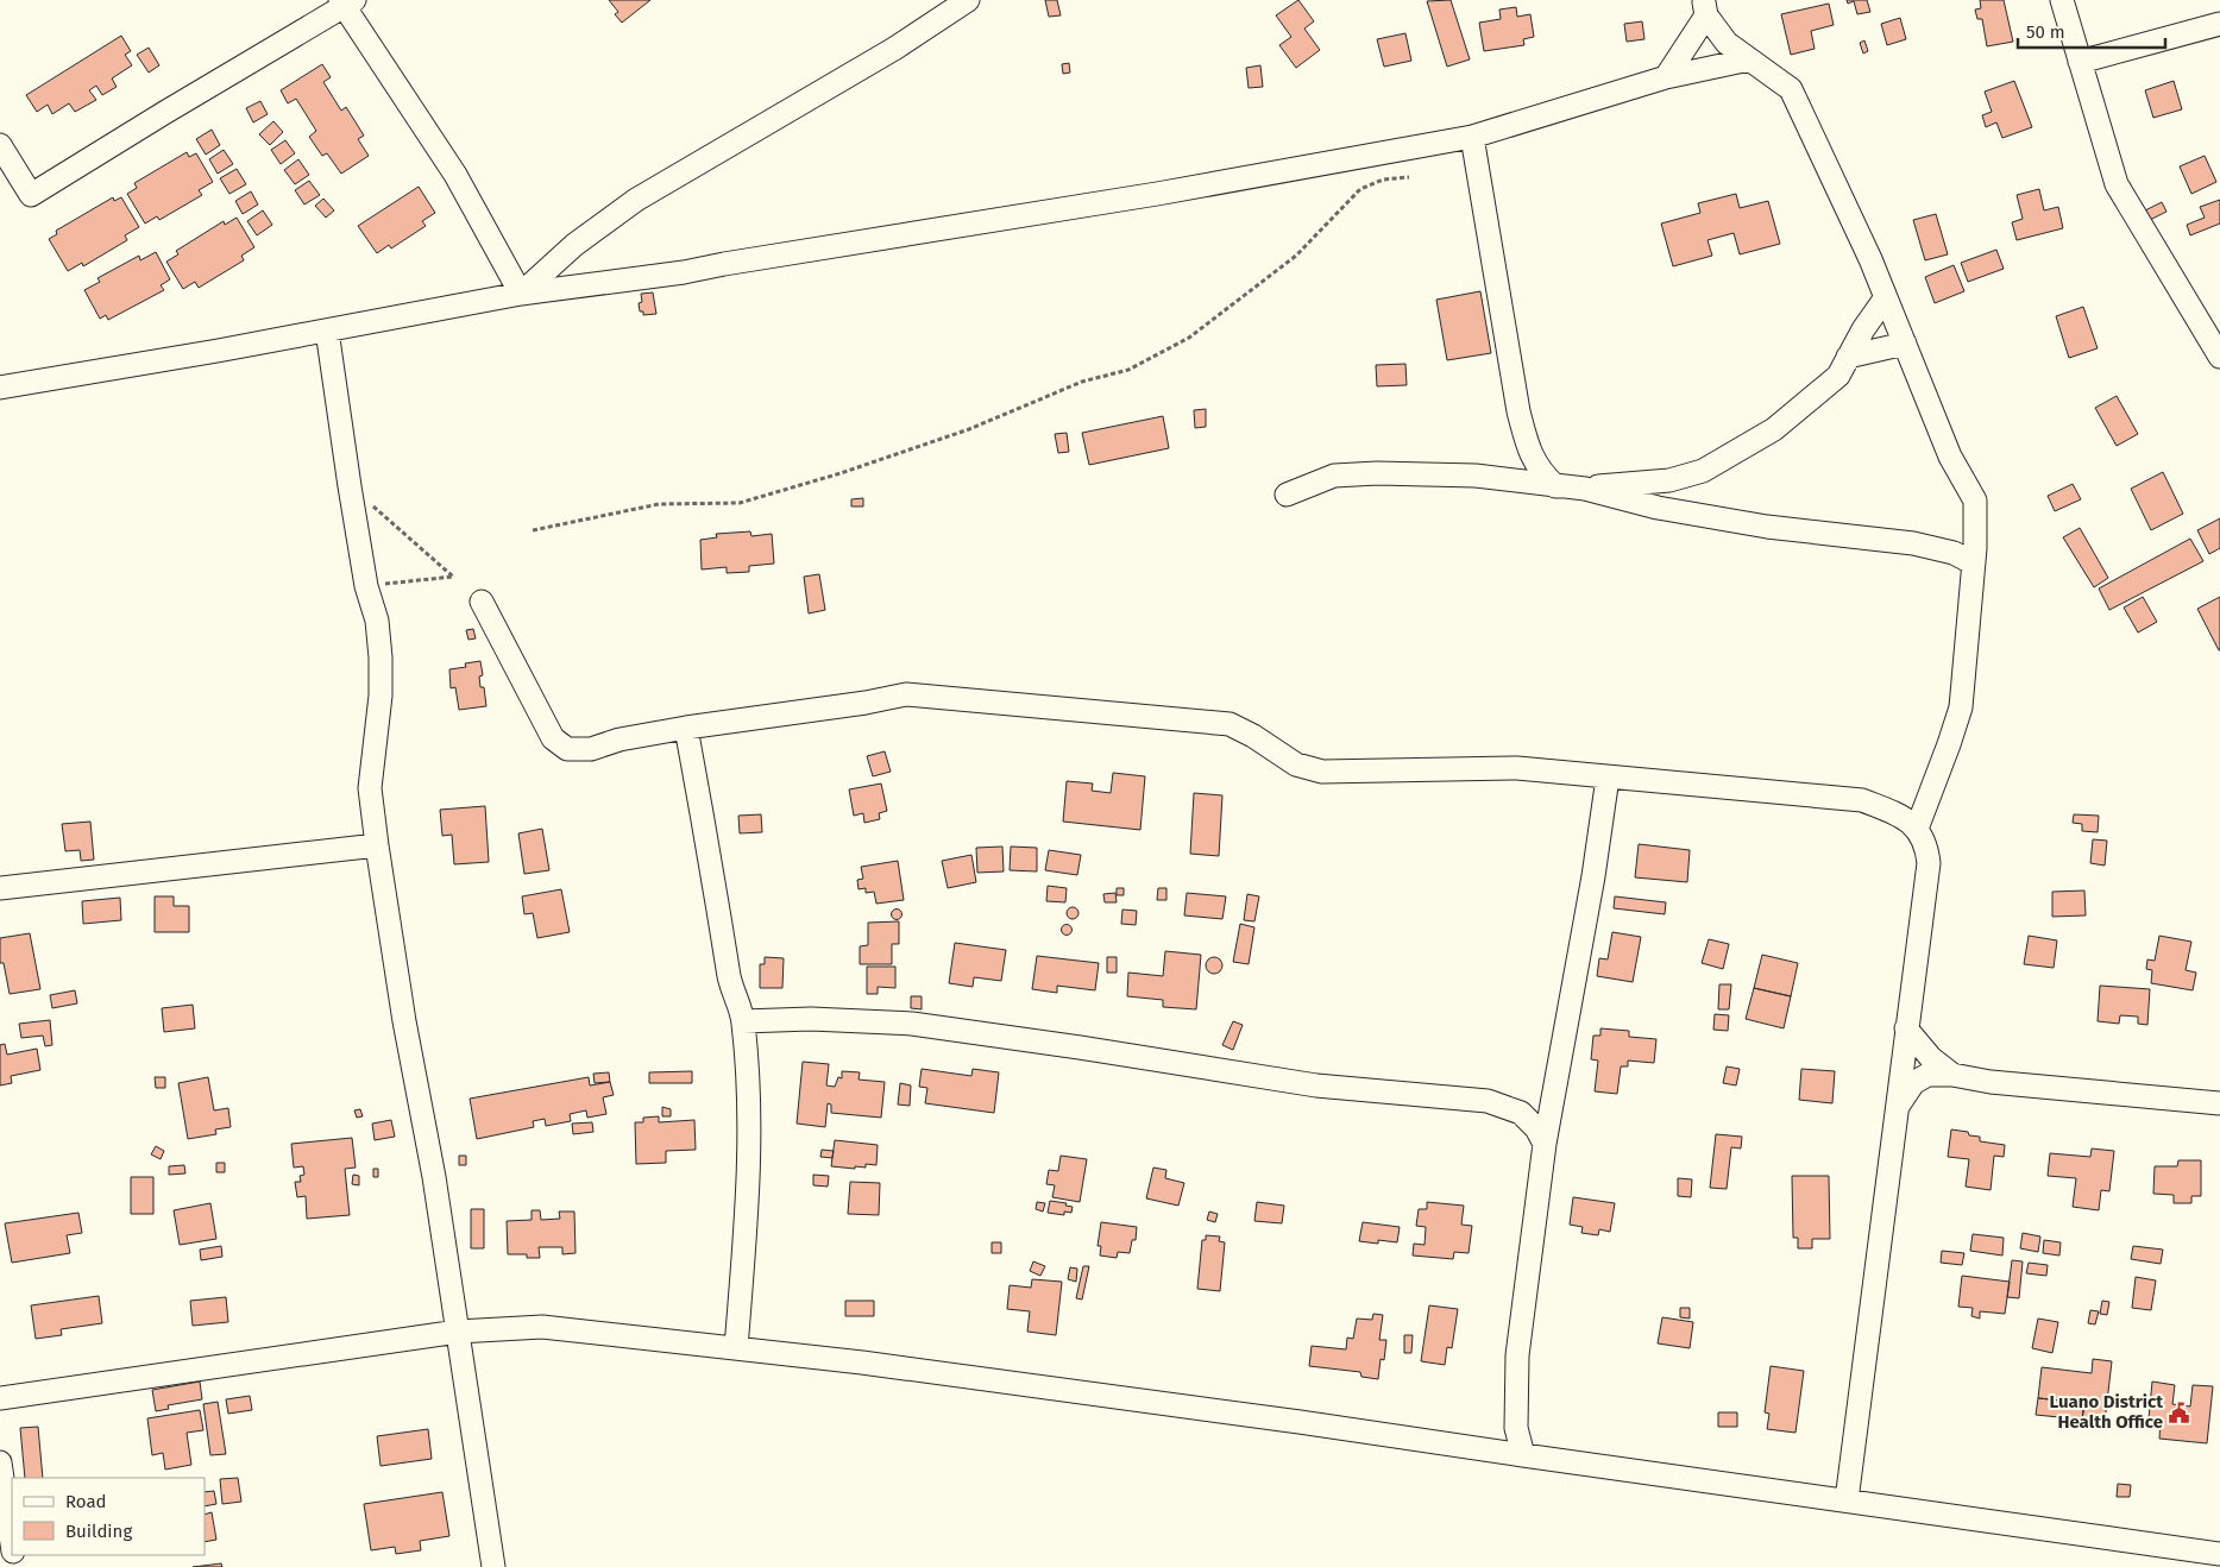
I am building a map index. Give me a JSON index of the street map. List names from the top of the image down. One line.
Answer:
{"places":{"public building":["Luano District Health Office"]},"legend":["Road","Building"],"scale_bar":"50 m"}
